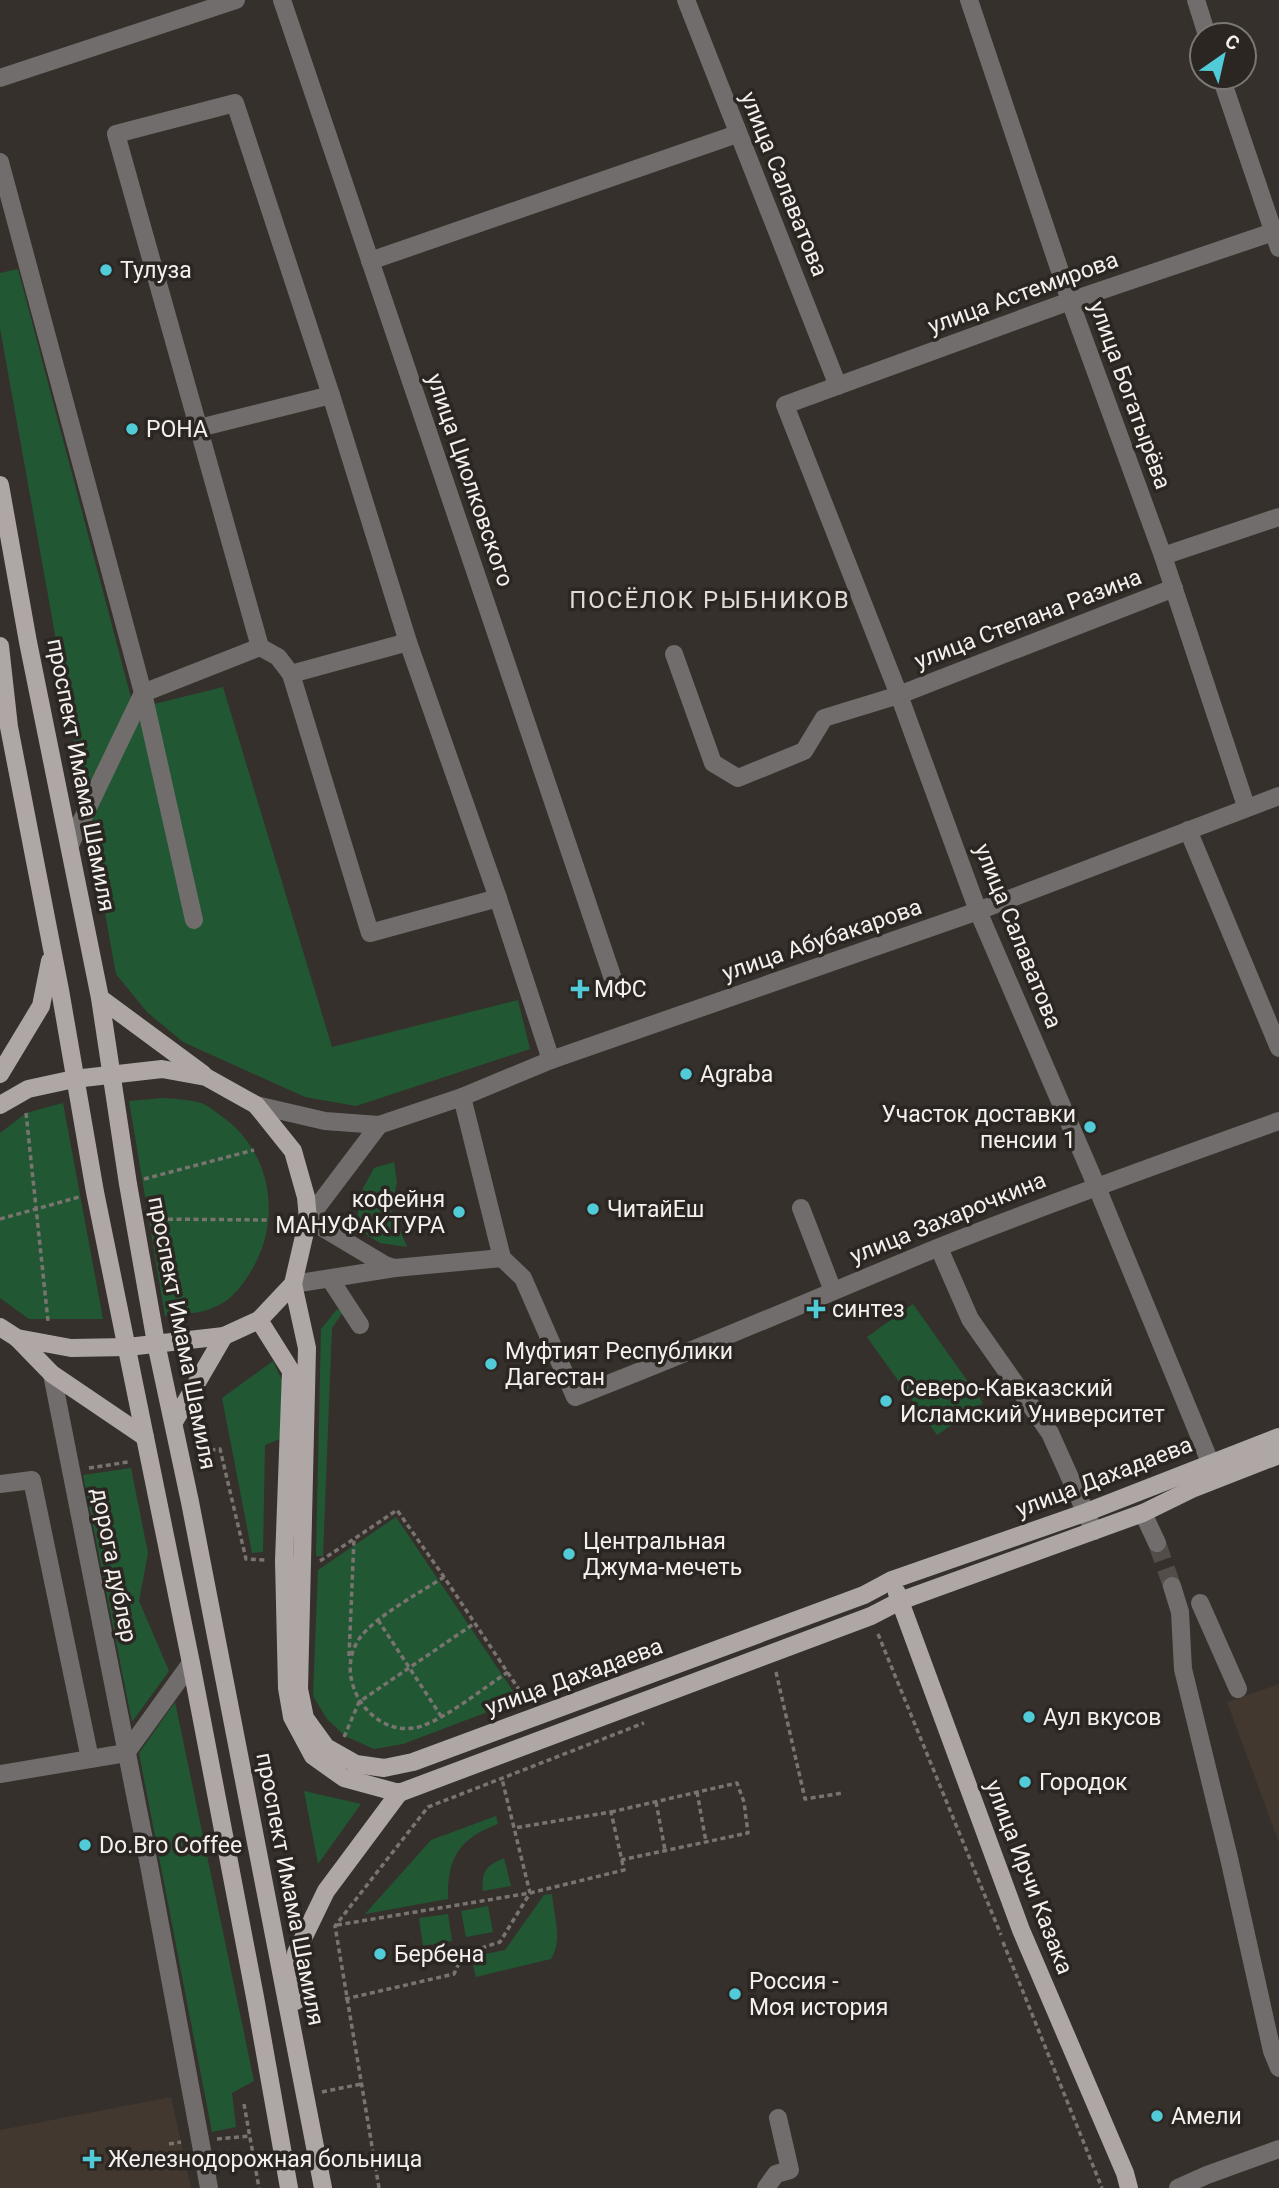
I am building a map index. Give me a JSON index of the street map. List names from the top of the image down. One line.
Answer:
{"streets":{"main road":["проспект Имама Шамиля","улица Абубакарова","улица Дахадаева","улица Ирчи Казака"],"street":["улица Салаватова","улица Астемирова","улица Богатырёва","улица Циолковского","улица Степана Разина","улица Захарочкина","дорога дублер"]},"crossings":[["улица Салаватова","улица Астемирова"],["улица Салаватова","улица Степана Разина"],["улица Салаватова","улица Абубакарова"],["улица Салаватова","улица Захарочкина"],["улица Салаватова","улица Дахадаева"],["улица Астемирова","улица Богатырёва"],["улица Богатырёва","улица Степана Разина"],["улица Богатырёва","улица Абубакарова"],["проспект Имама Шамиля","улица Абубакарова"],["улица Абубакарова","улица Дахадаева"],["улица Дахадаева","улица Ирчи Казака"]],"districts":["ПОСЁЛОК РЫБНИКОВ"],"places":{"other":["Тулуза","РОНА","Agraba","Участок доставки пенсии 1","ЧитайЕш","кофейня МАНУФАКТУРА","Муфтият Республики Дагестан","Северо-Кавказский Исламский Университет","Центральная Джума-мечеть","Аул вкусов","Городок","Do.Bro Coffee","Бербена","Россия - Моя история","Амели"],"health":["МФС","синтез","Железнодорожная больница"]},"north":"top right"}
